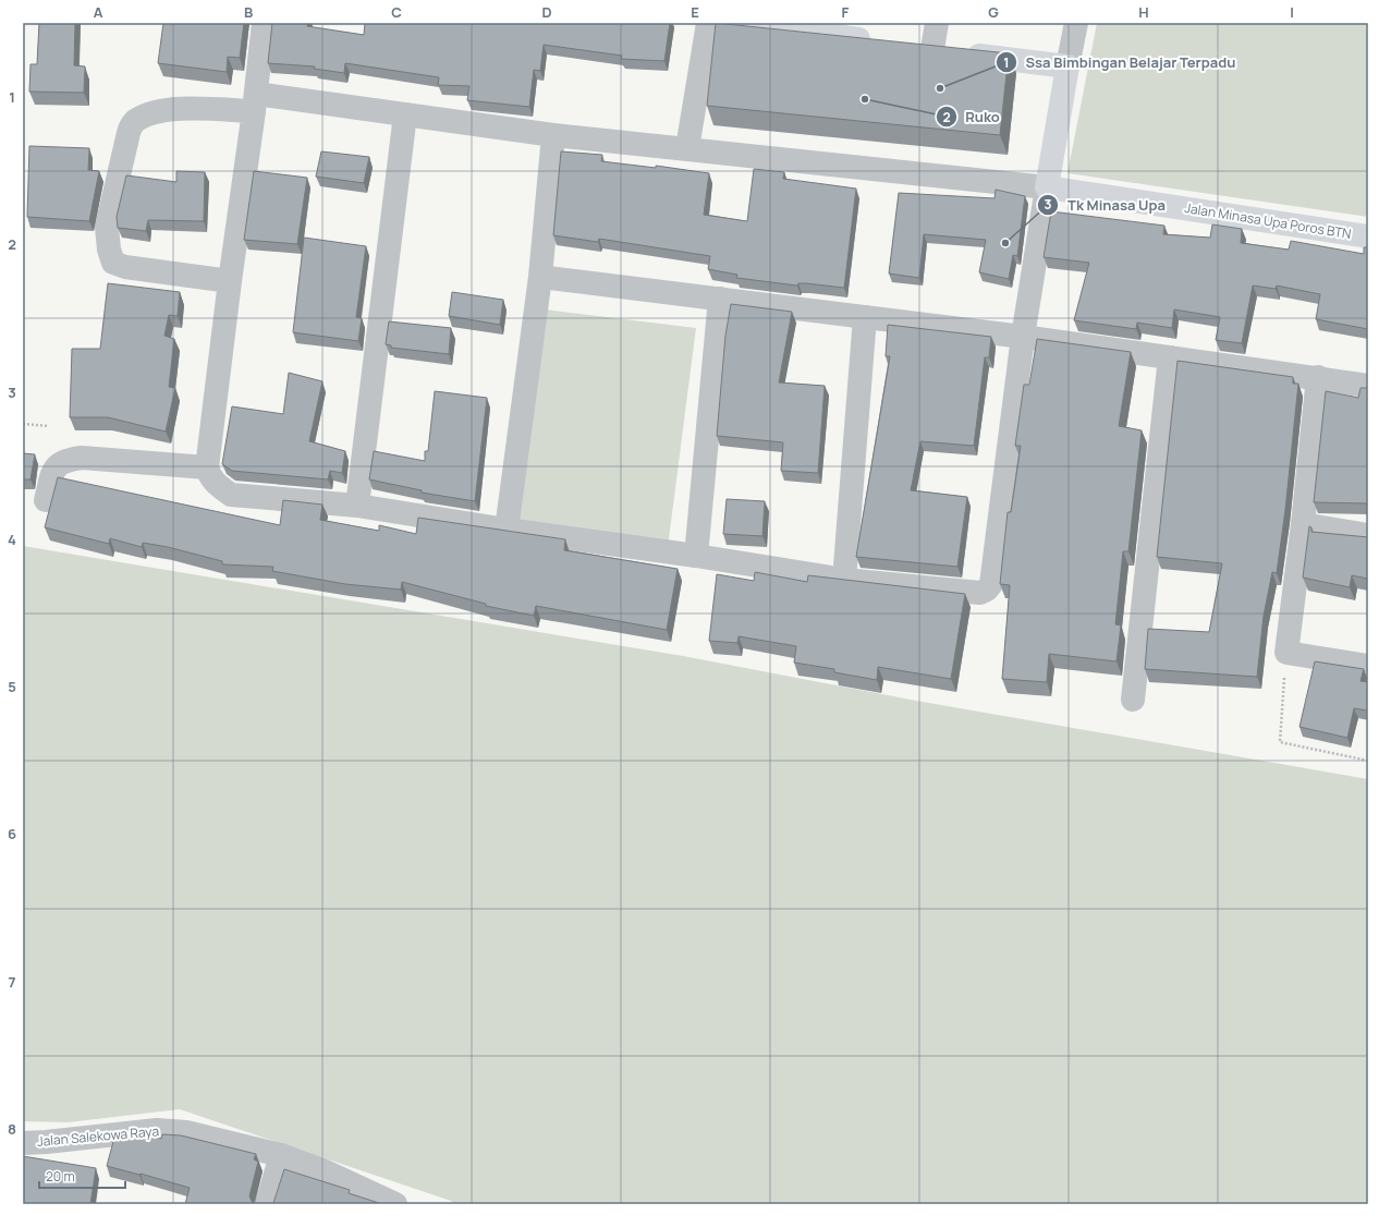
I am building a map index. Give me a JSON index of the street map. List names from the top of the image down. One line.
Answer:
{"streets":{"street":["Jalan Minasa Upa Poros BTN","Jalan Salekowa Raya"]},"places":["Ssa Bimbingan Belajar Terpadu","Ruko","Tk Minasa Upa"],"scale_bar":"20 m","grid":{"columns":["A","B","C","D","E","F","G","H","I"],"rows":["1","2","3","4","5","6","7","8"]}}
